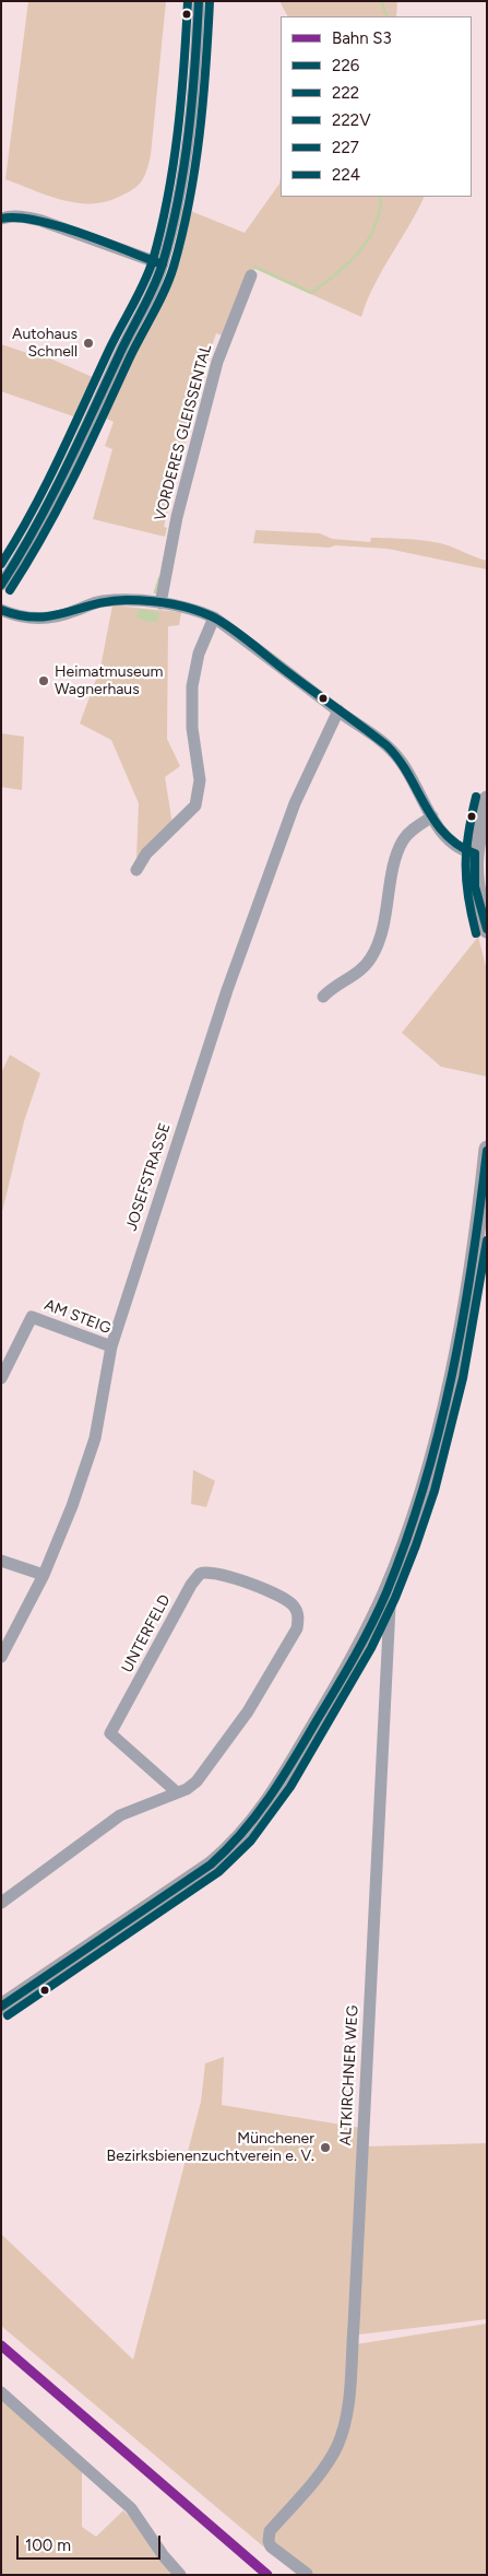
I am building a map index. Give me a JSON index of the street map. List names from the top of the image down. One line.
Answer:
{"streets":{"street":["VORDERES GLEISSENTAL","JOSEFSTRASSE","AM STEIG","UNTERFELD","ALTKIRCHNER WEG"]},"crossings":[["JOSEFSTRASSE","AM STEIG"]],"places":["Autohaus Schnell","Heimatmuseum Wagnerhaus","Münchener Bezirksbienenzuchtverein e. V."],"lines":["transit line 222V","transit line 227","transit line 224","transit line 226","transit line 222","rail line S3"],"legend":["Bahn S3","226","222","222V","227","224"],"scale_bar":"100 m"}
